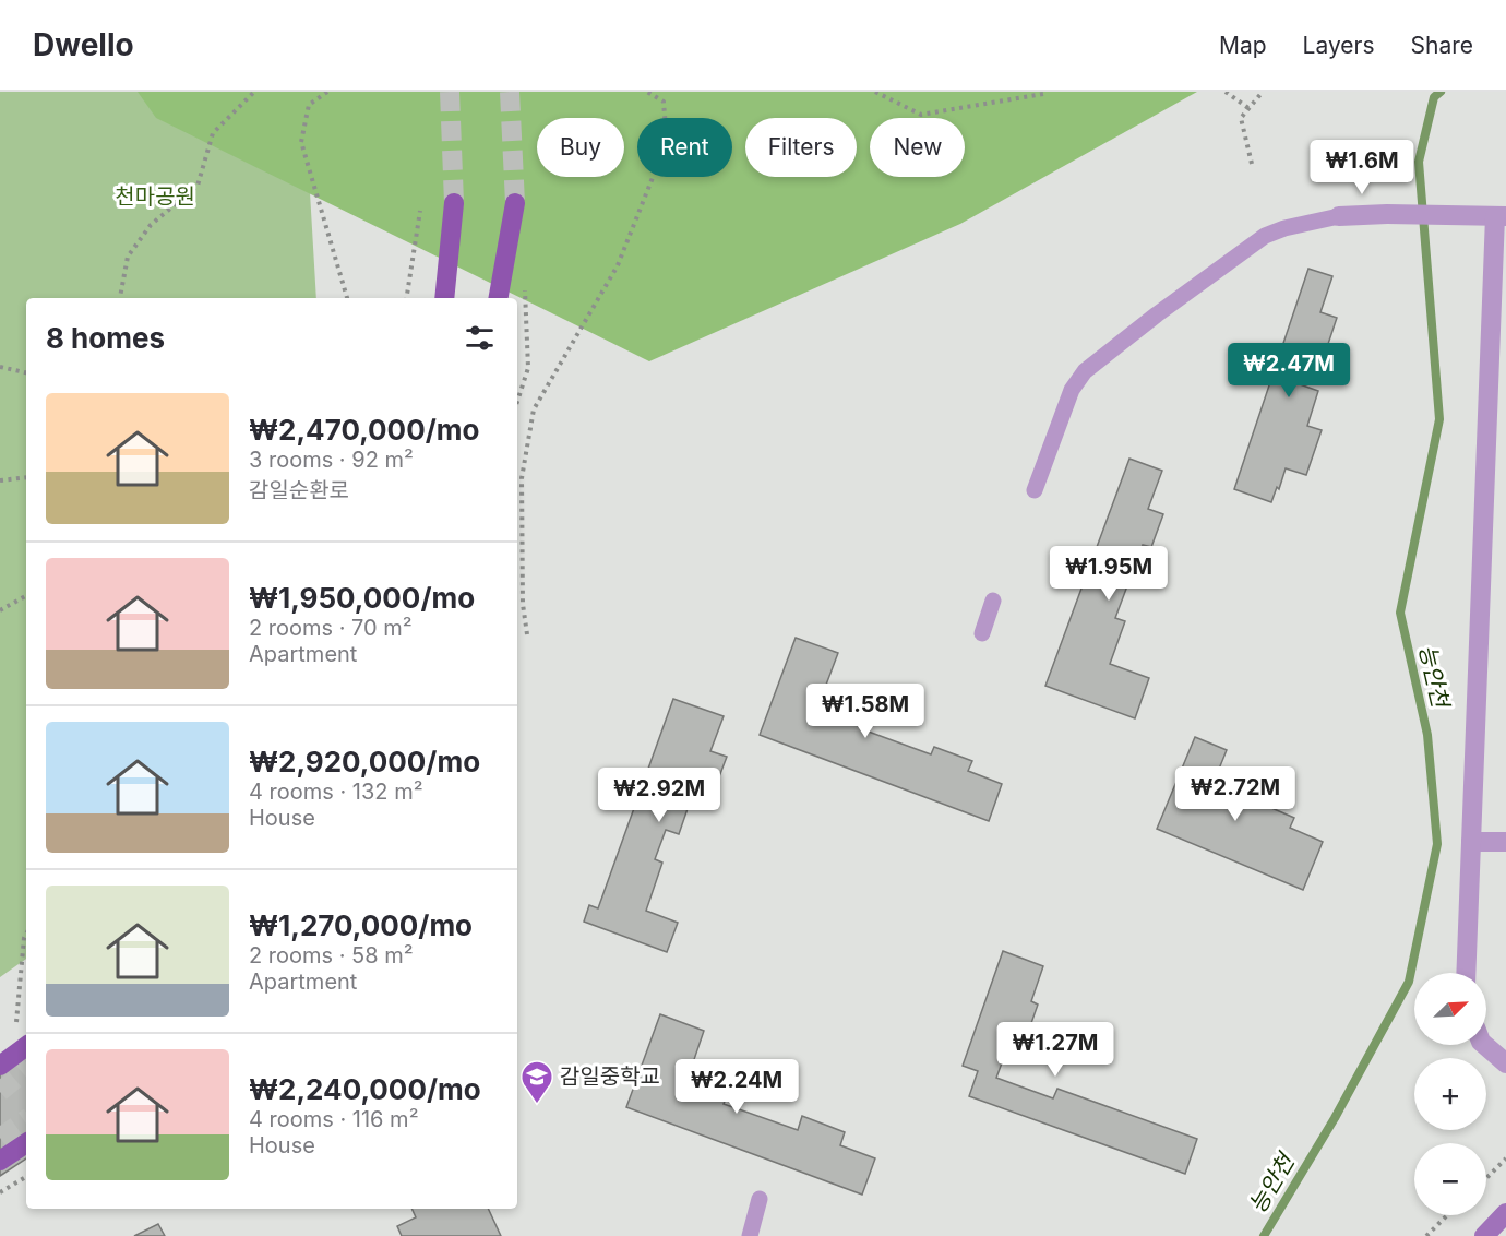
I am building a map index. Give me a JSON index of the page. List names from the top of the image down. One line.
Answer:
{"water":["능안천"],"parks":["천마공원"],"places":{"school or university":["감일중학교"]},"north":"top right","page":{"header":"Dwello","nav":["Map","Layers","Share"],"chip":["Buy","Rent","Filters","New"],"price":["₩1.6M","₩2.47M","₩1.95M","₩1.58M","₩2.72M","₩2.92M","₩1.27M","₩2.24M"],"heading":"8 homes","list":[{"name":"₩2,470,000/mo","note":"3 rooms · 92 m² · 감일순환로"},{"name":"₩1,950,000/mo","note":"2 rooms · 70 m² · Apartment"},{"name":"₩2,920,000/mo","note":"4 rooms · 132 m² · House"},{"name":"₩1,270,000/mo","note":"2 rooms · 58 m² · Apartment"},{"name":"₩2,240,000/mo","note":"4 rooms · 116 m² · House"}],"map_buttons":["+","−"]}}
